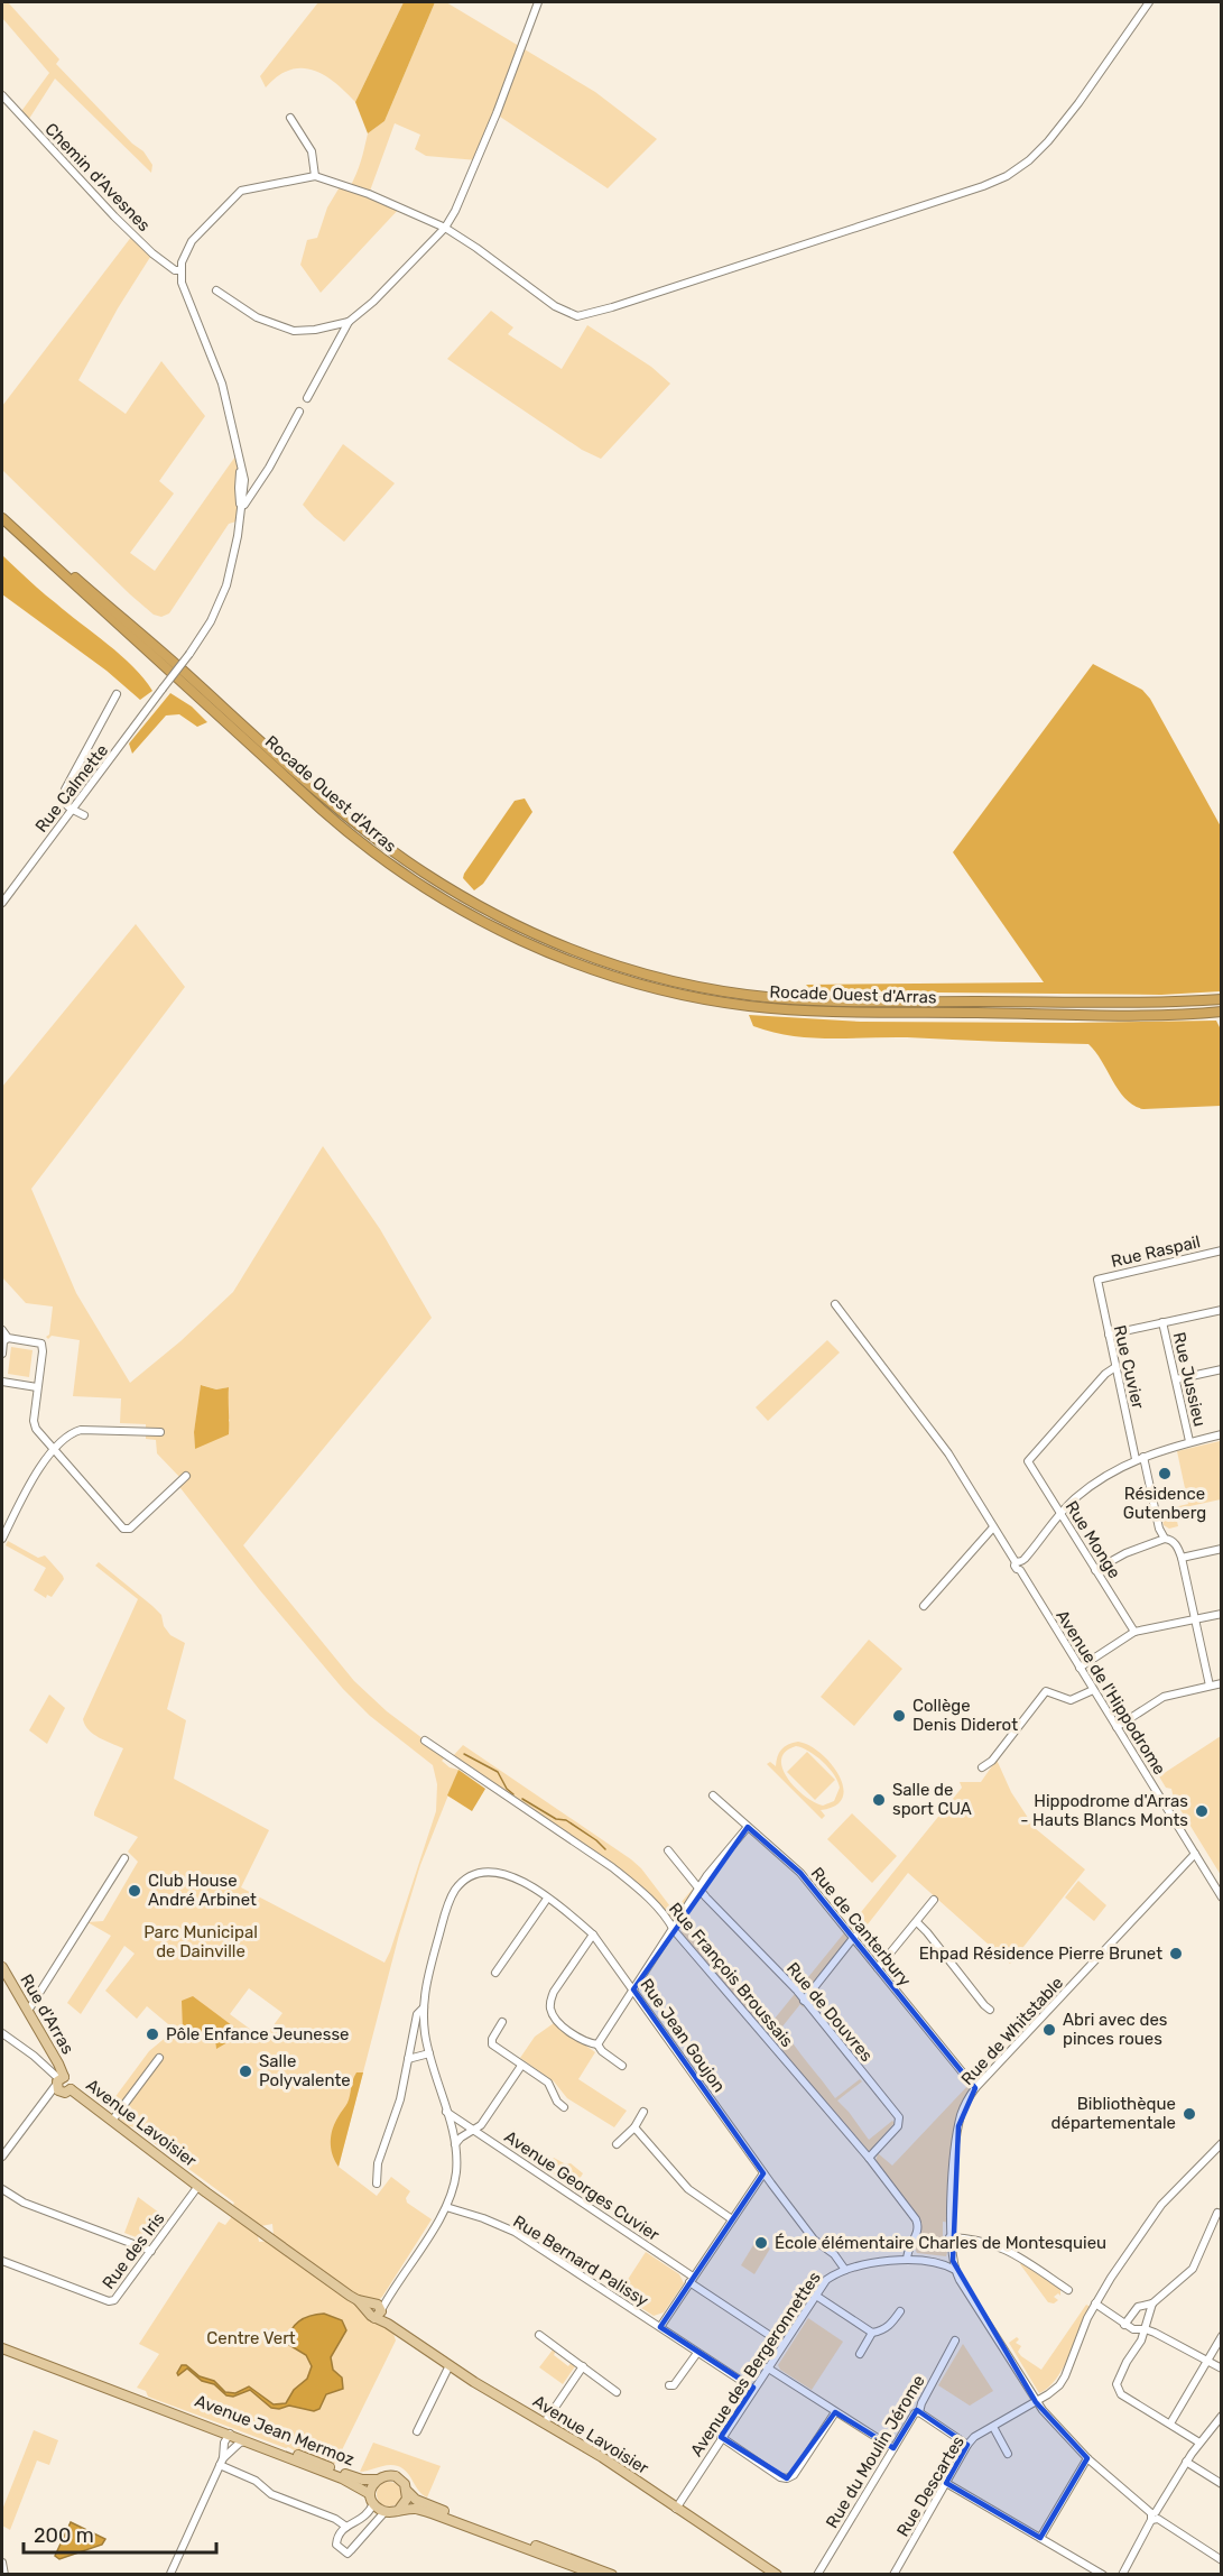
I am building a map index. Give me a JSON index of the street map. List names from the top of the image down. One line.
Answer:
{"streets":{"highway":["Rocade Ouest d'Arras"],"main road":["Rue d'Arras","Avenue Lavoisier","Avenue Jean Mermoz"],"street":["Chemin d'Avesnes","Rue Calmette","Rue Raspail","Rue Cuvier","Rue Jussieu","Rue Monge","Avenue de l'Hippodrome","Rue de Canterbury","Rue François Broussais","Rue de Douvres","Rue de Whitstable","Rue Jean Goujon","Avenue Georges Cuvier","Rue des Iris","Rue Bernard Palissy","Avenue des Bergeronnettes","Rue du Moulin Jérome","Rue Descartes"]},"crossings":[["Rue Raspail","Rue Cuvier"],["Rue Cuvier","Rue Monge"],["Avenue de l'Hippodrome","Rue de Whitstable"],["Rue de Canterbury","Rue de Whitstable"],["Rue François Broussais","Rue de Douvres"],["Rue François Broussais","Avenue des Bergeronnettes"],["Rue d'Arras","Avenue Lavoisier"],["Rue de Whitstable","Avenue des Bergeronnettes"],["Rue Jean Goujon","Avenue des Bergeronnettes"],["Avenue Lavoisier","Rue des Iris"],["Avenue Lavoisier","Avenue des Bergeronnettes"],["Avenue Georges Cuvier","Avenue des Bergeronnettes"],["Rue Bernard Palissy","Avenue des Bergeronnettes"]],"parks":["Parc Municipal de Dainville","Centre Vert"],"places":["Résidence Gutenberg","Collège Denis Diderot","Salle de sport CUA","Hippodrome d'Arras - Hauts Blancs Monts","Club House André Arbinet","Ehpad Résidence Pierre Brunet","Abri avec des pinces roues","Pôle Enfance Jeunesse","Salle Polyvalente","Bibliothèque départementale","École élémentaire Charles de Montesquieu"],"scale_bar":"200 m"}
